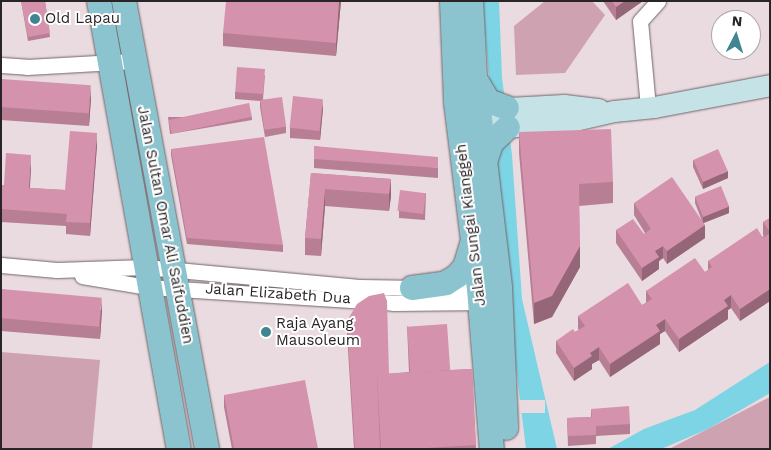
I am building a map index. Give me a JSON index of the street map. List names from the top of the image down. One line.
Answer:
{"streets":{"main road":["Jalan Sultan Omar Ali Saifuddien","Jalan Sungai Kianggeh"],"street":["Jalan Elizabeth Dua"]},"crossings":[["Jalan Sultan Omar Ali Saifuddien","Jalan Elizabeth Dua"],["Jalan Sungai Kianggeh","Jalan Elizabeth Dua"]],"places":["Old Lapau","Raja Ayang Mausoleum"],"north":"top"}
